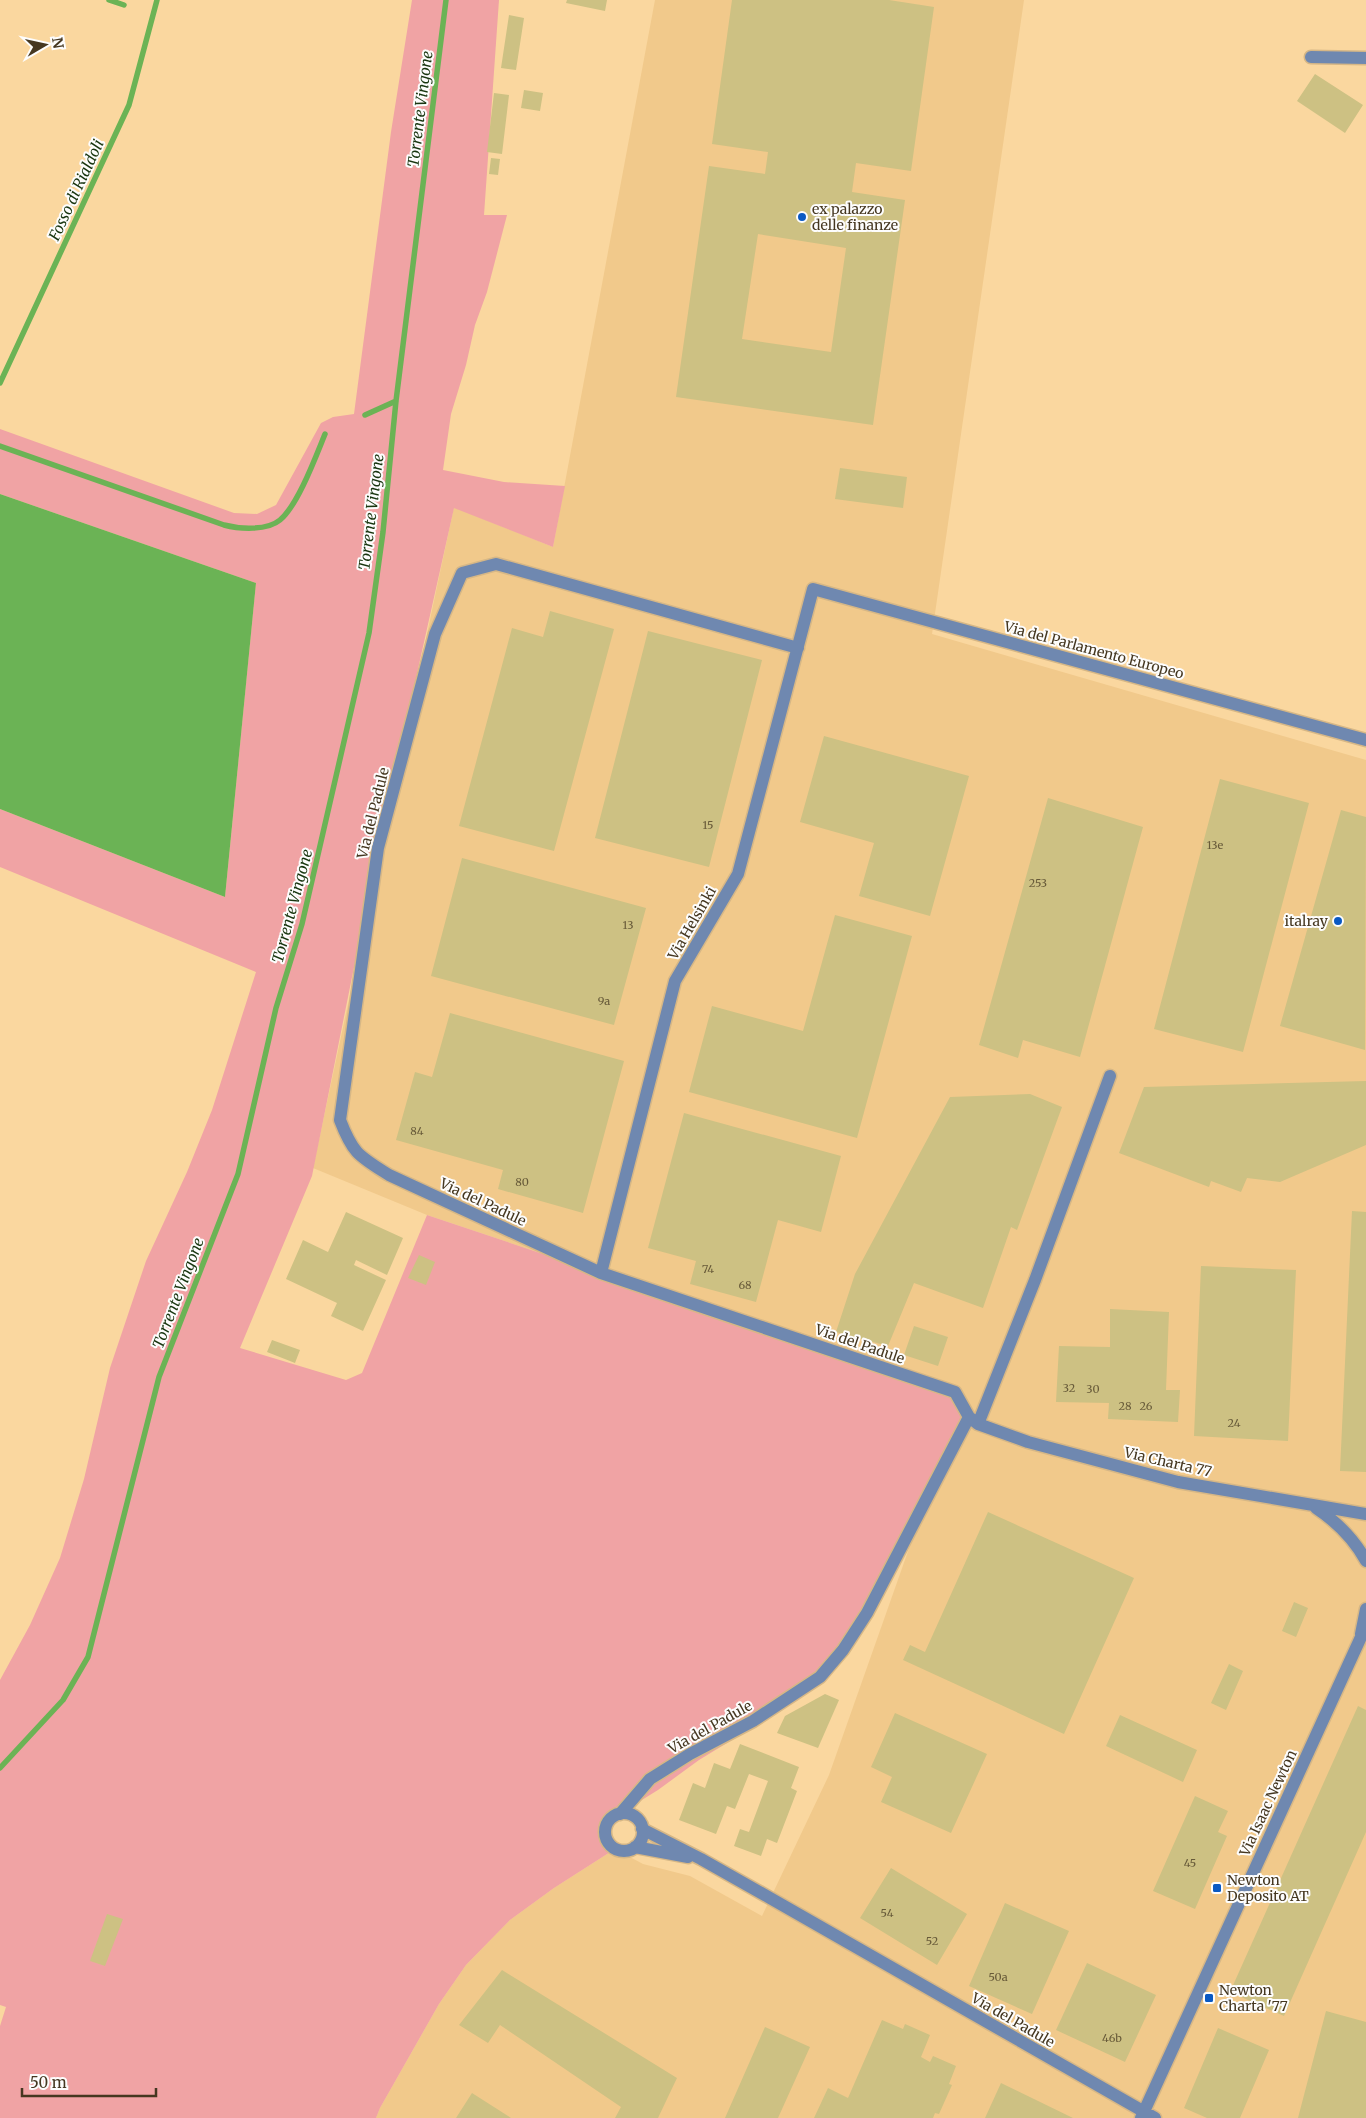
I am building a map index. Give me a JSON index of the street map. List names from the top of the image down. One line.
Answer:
{"streets":{"street":["Via del Parlamento Europeo","Via del Padule","Via Helsinki","Via Charta 77","Via Isaac Newton"]},"crossings":[["Via del Parlamento Europeo","Via Helsinki"],["Via del Padule","Via Helsinki"],["Via del Padule","Via Charta 77"],["Via del Padule","Via Isaac Newton"]],"water":["Torrente Vingone","Fosso di Rialdoli"],"places":{"other":["ex palazzo delle finanze","italray"],"transit":["Newton Deposito AT","Newton Charta '77"]},"house_numbers":["15","13e","253","13","9a","84","80","74","68","32","30","28","26","24","45","54","52","50a","46b"],"scale_bar":"50 m","north":"right"}
